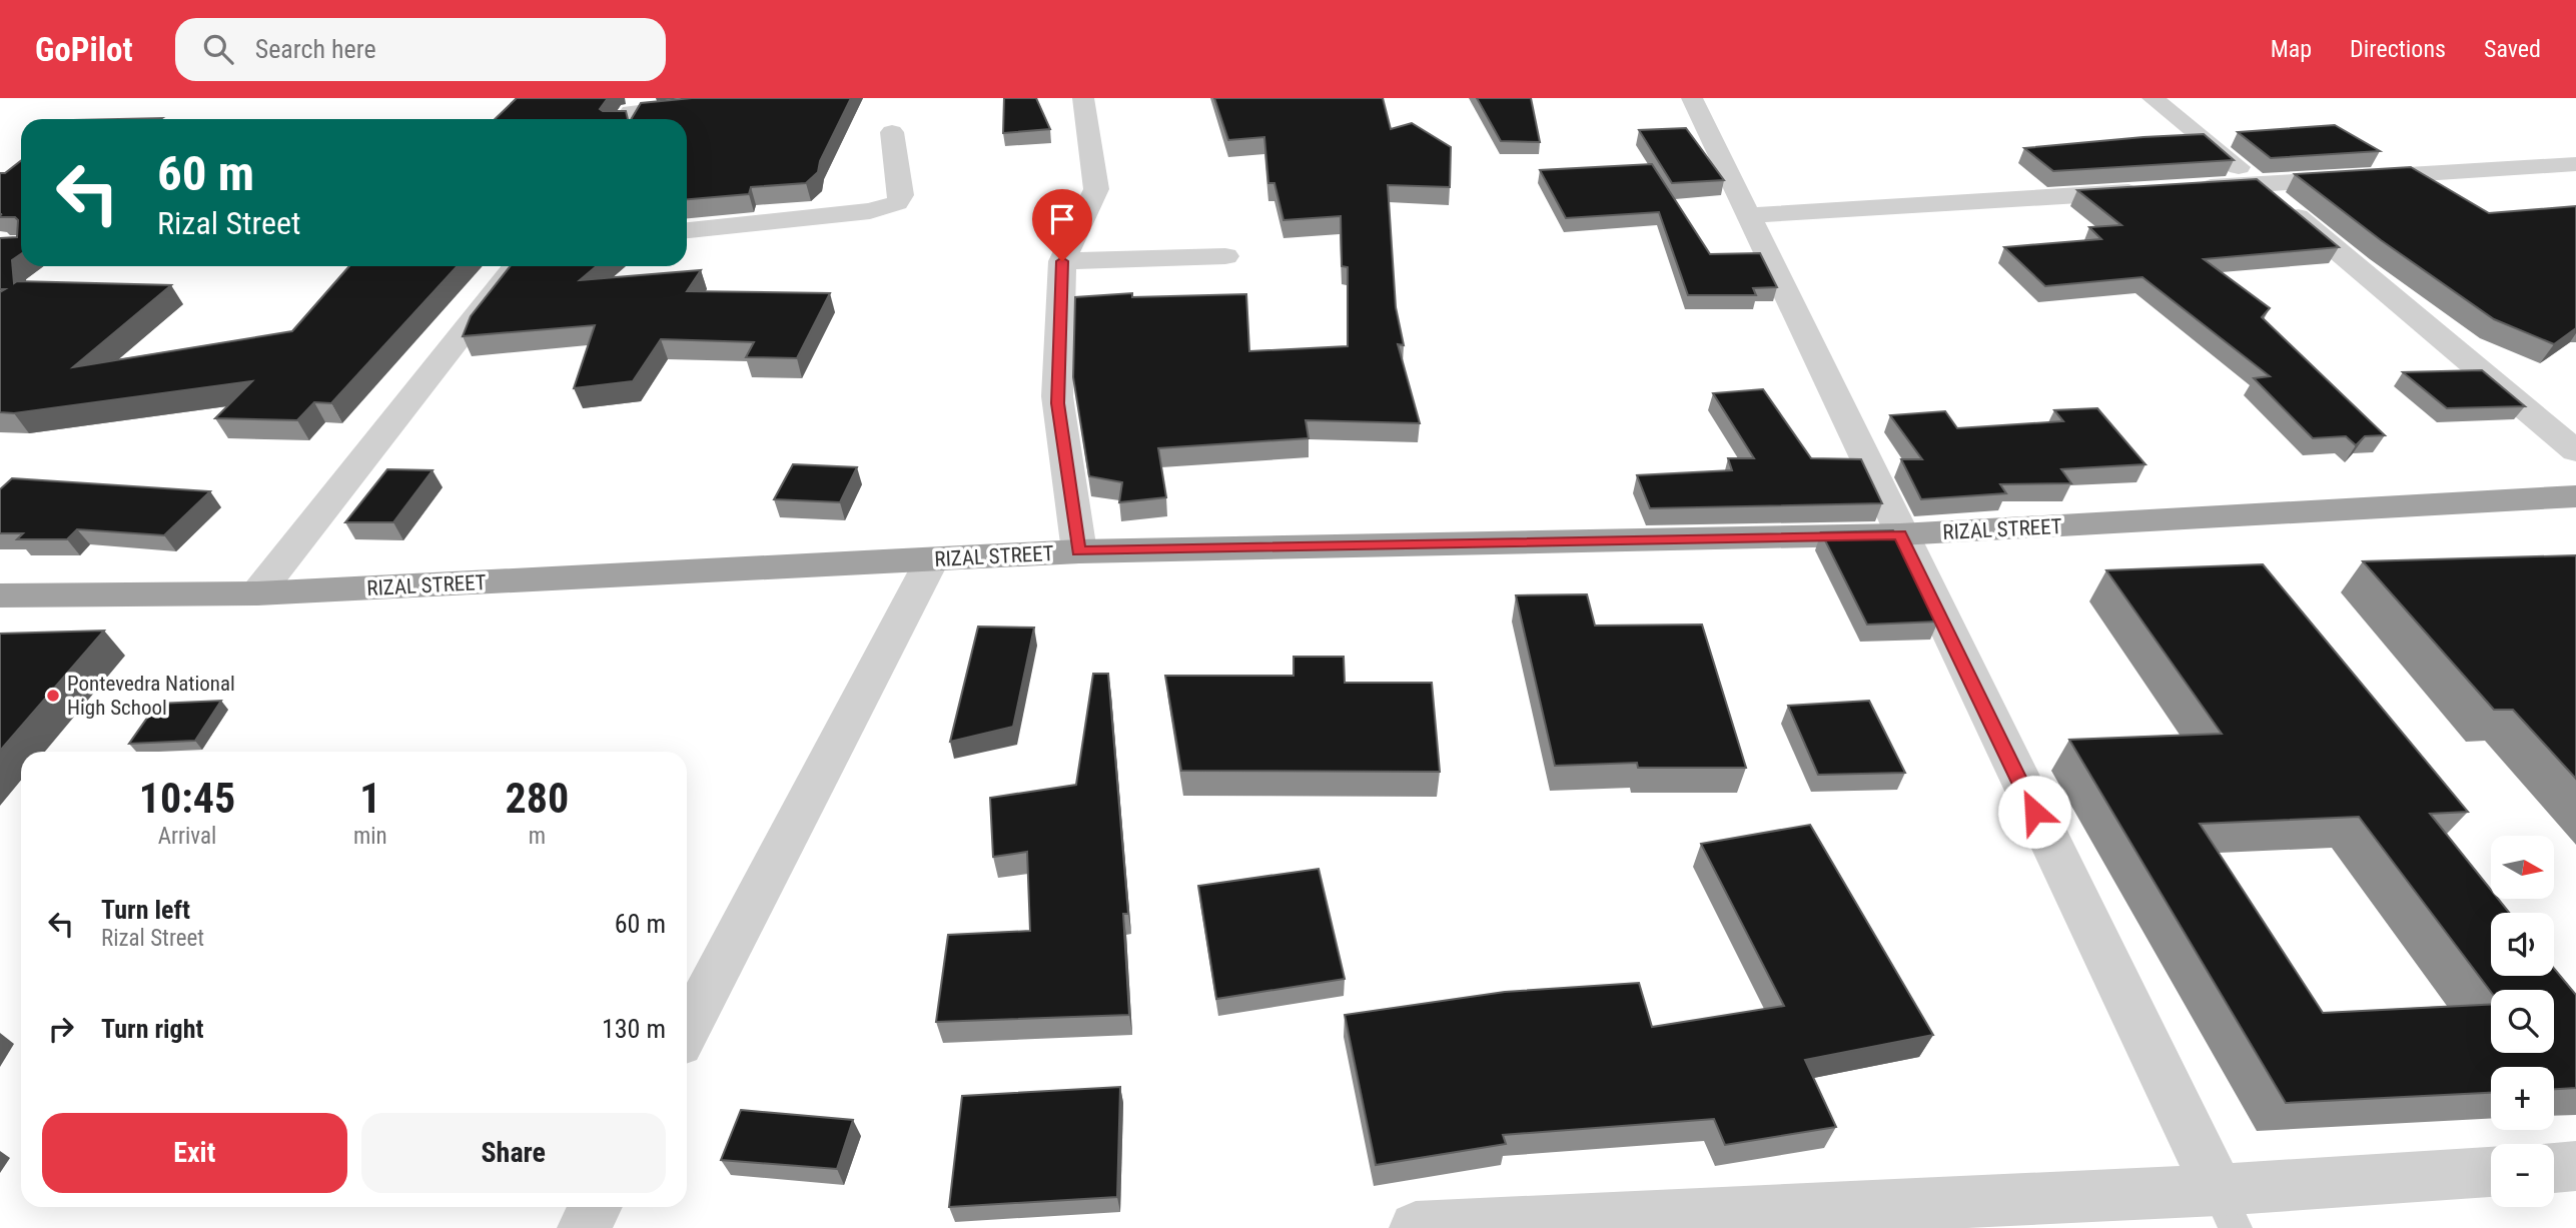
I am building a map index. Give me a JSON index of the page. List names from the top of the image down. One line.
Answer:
{"streets":{"highway":["RIZAL STREET"]},"places":["Pontevedra National High School"],"north":"right","page":{"header":"GoPilot","search":"Search here","nav":["Map","Directions","Saved"],"turn":["60 m","Rizal Street"],"eta":["10:45","Arrival","1","min","280","m"],"map_buttons":["+","−"],"list":[{"name":"Turn left","note":"Rizal Street","value":"60 m"},{"name":"Turn right","value":"130 m"}],"buttons":["Exit","Share"]}}
